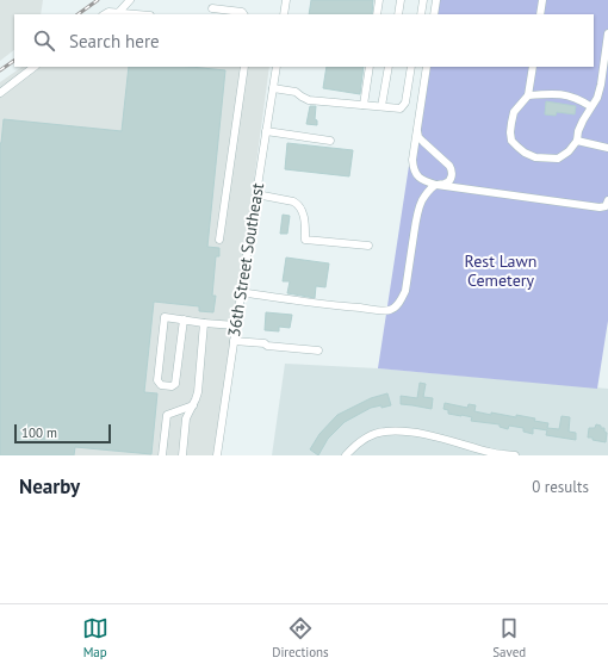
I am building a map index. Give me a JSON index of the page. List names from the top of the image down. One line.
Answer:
{"streets":{"street":["36th Street Southeast"]},"parks":["Rest Lawn Cemetery"],"scale_bar":"100 m","page":{"search":"Search here","scale":"100 m","heading":["Nearby","0 results"],"nav":["Map","Directions","Saved"]}}
